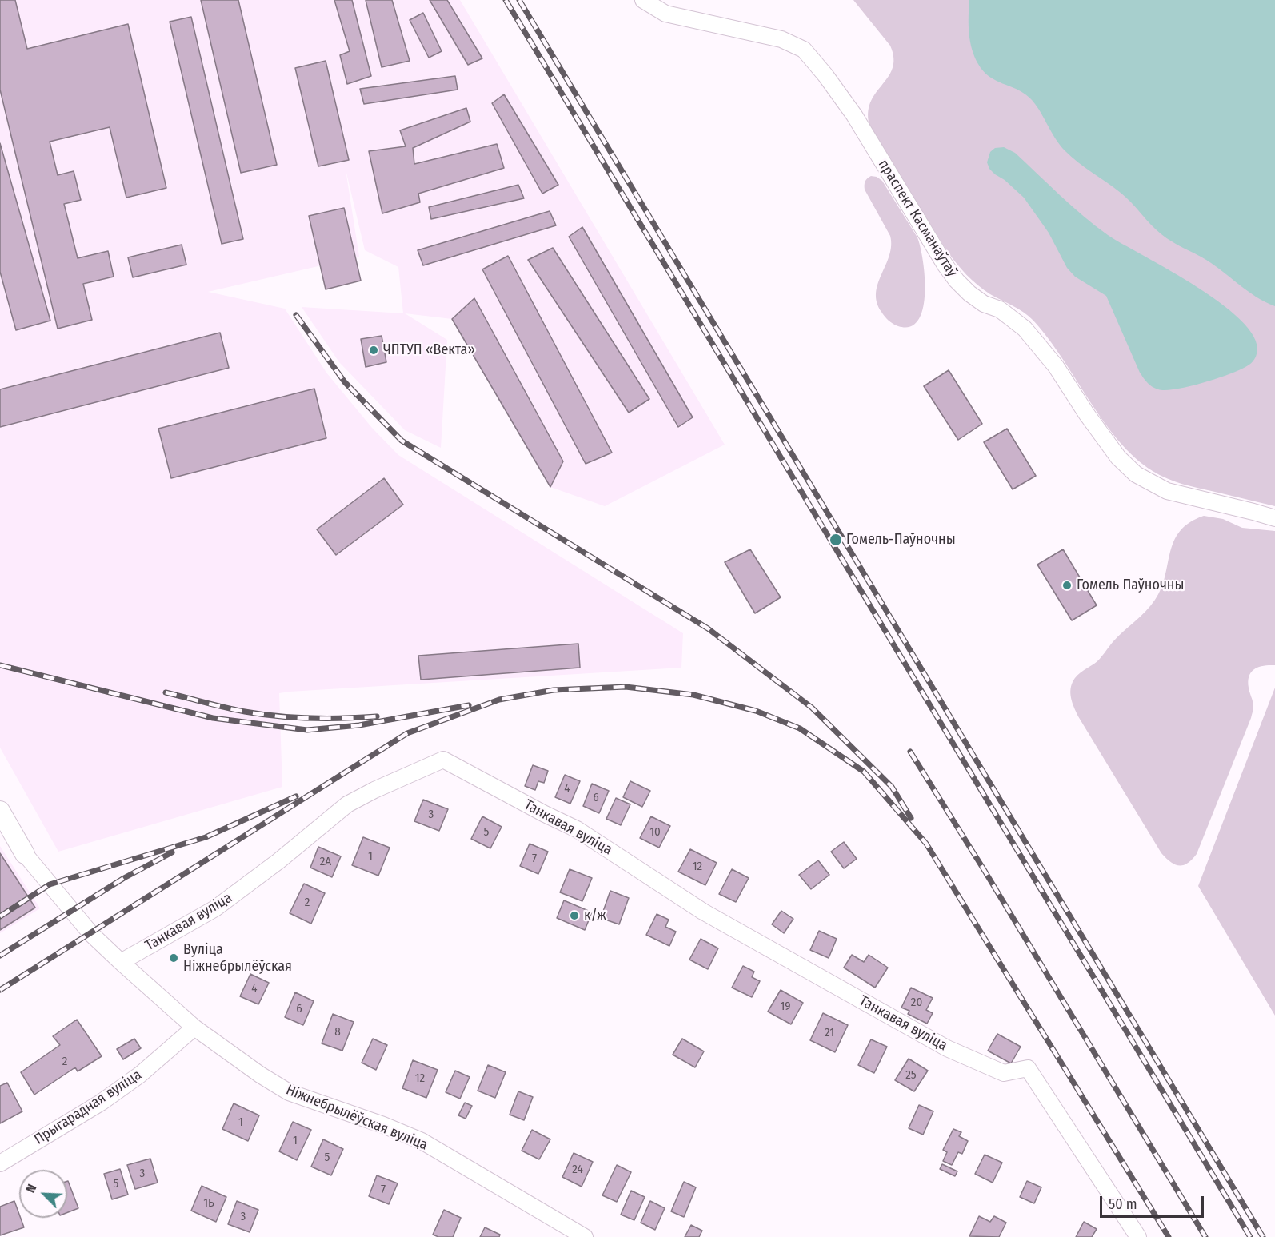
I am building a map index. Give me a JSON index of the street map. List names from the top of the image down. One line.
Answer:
{"streets":{"street":["праспект Касманаўтаў","Танкавая вуліца","Прыгарадная вуліца","Ніжнебрылёўская вуліца"]},"crossings":[["Танкавая вуліца","Ніжнебрылёўская вуліца"],["Прыгарадная вуліца","Ніжнебрылёўская вуліца"]],"places":["ЧПТУП «Векта»","Гомель-Паўночны","Гомель Паўночны","к/ж","Вуліца Ніжнебрылёўская"],"house_numbers":["4","6","3","5","10","1","7","2А","12","2","4","20","19","6","8","21","2","25","12","1","1","5","24","3","5","7","1Б","3"],"scale_bar":"50 m","north":"top left"}
